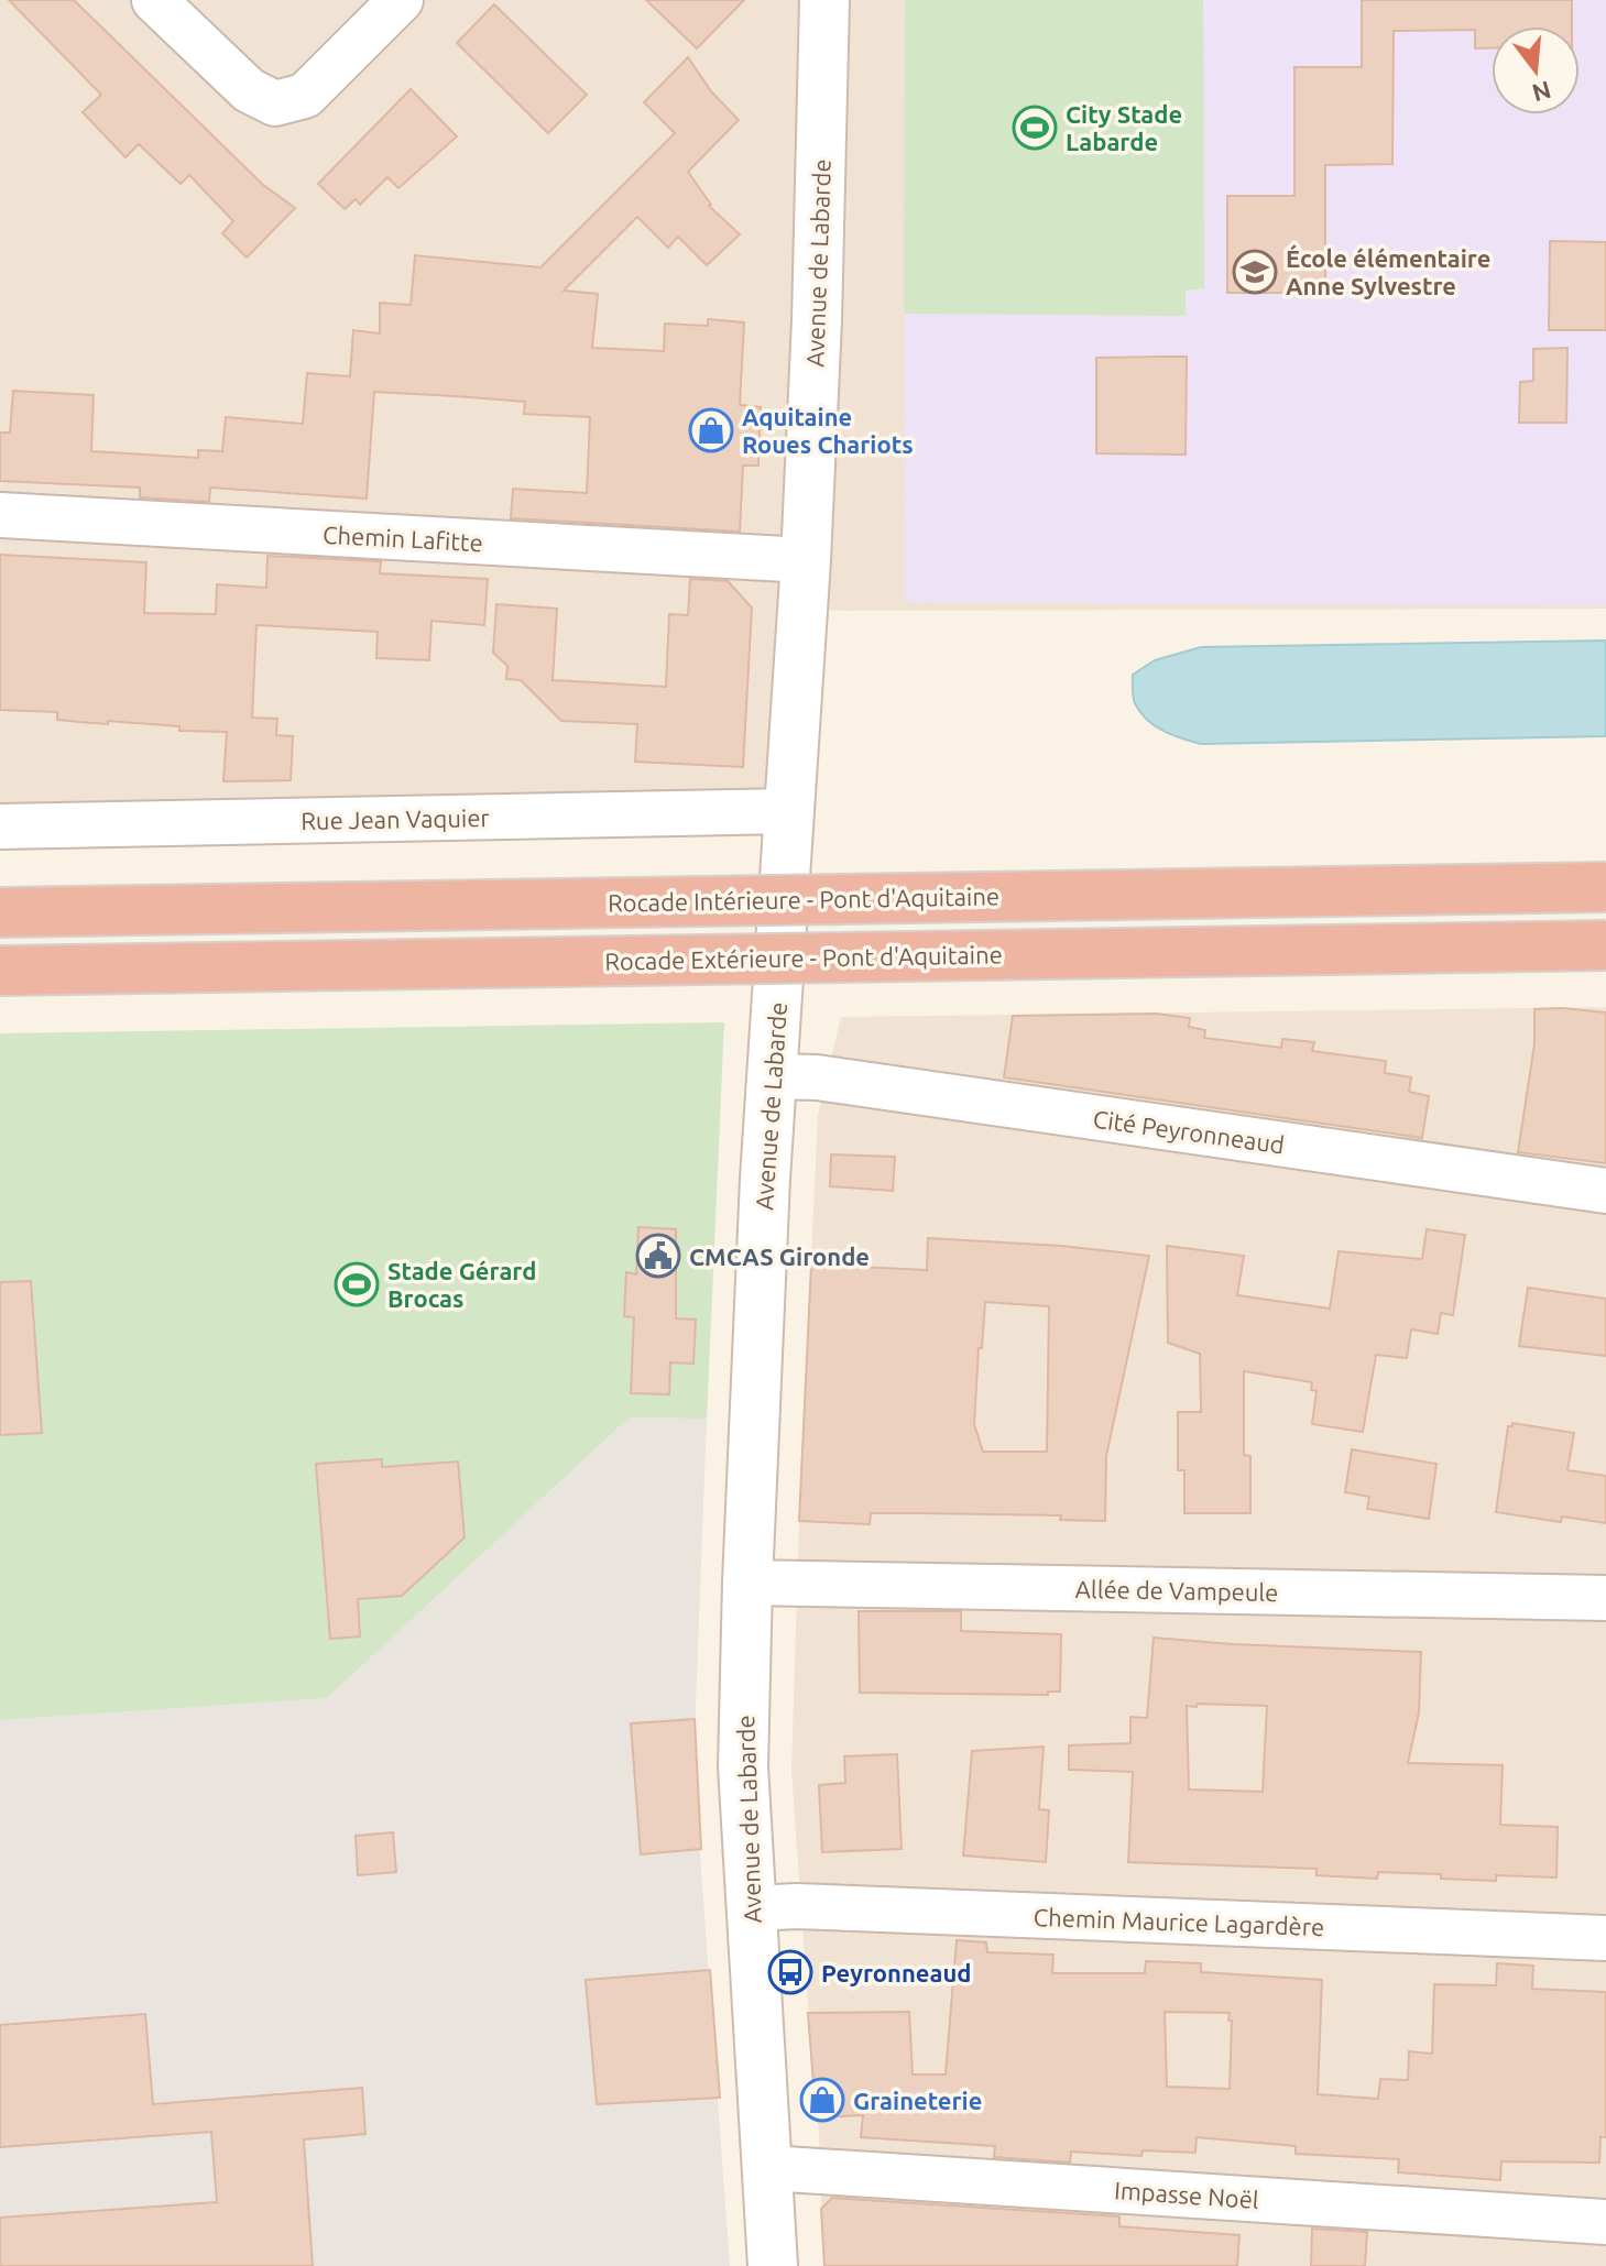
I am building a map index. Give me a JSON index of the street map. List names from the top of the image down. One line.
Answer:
{"streets":{"highway":["Rocade Intérieure - Pont d'Aquitaine","Rocade Extérieure - Pont d'Aquitaine"],"main road":["Avenue de Labarde"],"street":["Chemin Lafitte","Rue Jean Vaquier","Cité Peyronneaud","Allée de Vampeule","Chemin Maurice Lagardère","Impasse Noël"]},"crossings":[["Avenue de Labarde","Chemin Lafitte"],["Avenue de Labarde","Rue Jean Vaquier"],["Avenue de Labarde","Cité Peyronneaud"],["Avenue de Labarde","Allée de Vampeule"],["Avenue de Labarde","Chemin Maurice Lagardère"],["Avenue de Labarde","Impasse Noël"]],"places":{"sports":["City Stade Labarde","Stade Gérard Brocas"],"school or university":["École élémentaire Anne Sylvestre"],"shop":["Aquitaine Roues Chariots","Graineterie"],"public building":["CMCAS Gironde"],"bus stop":["Peyronneaud"]},"north":"bottom"}
